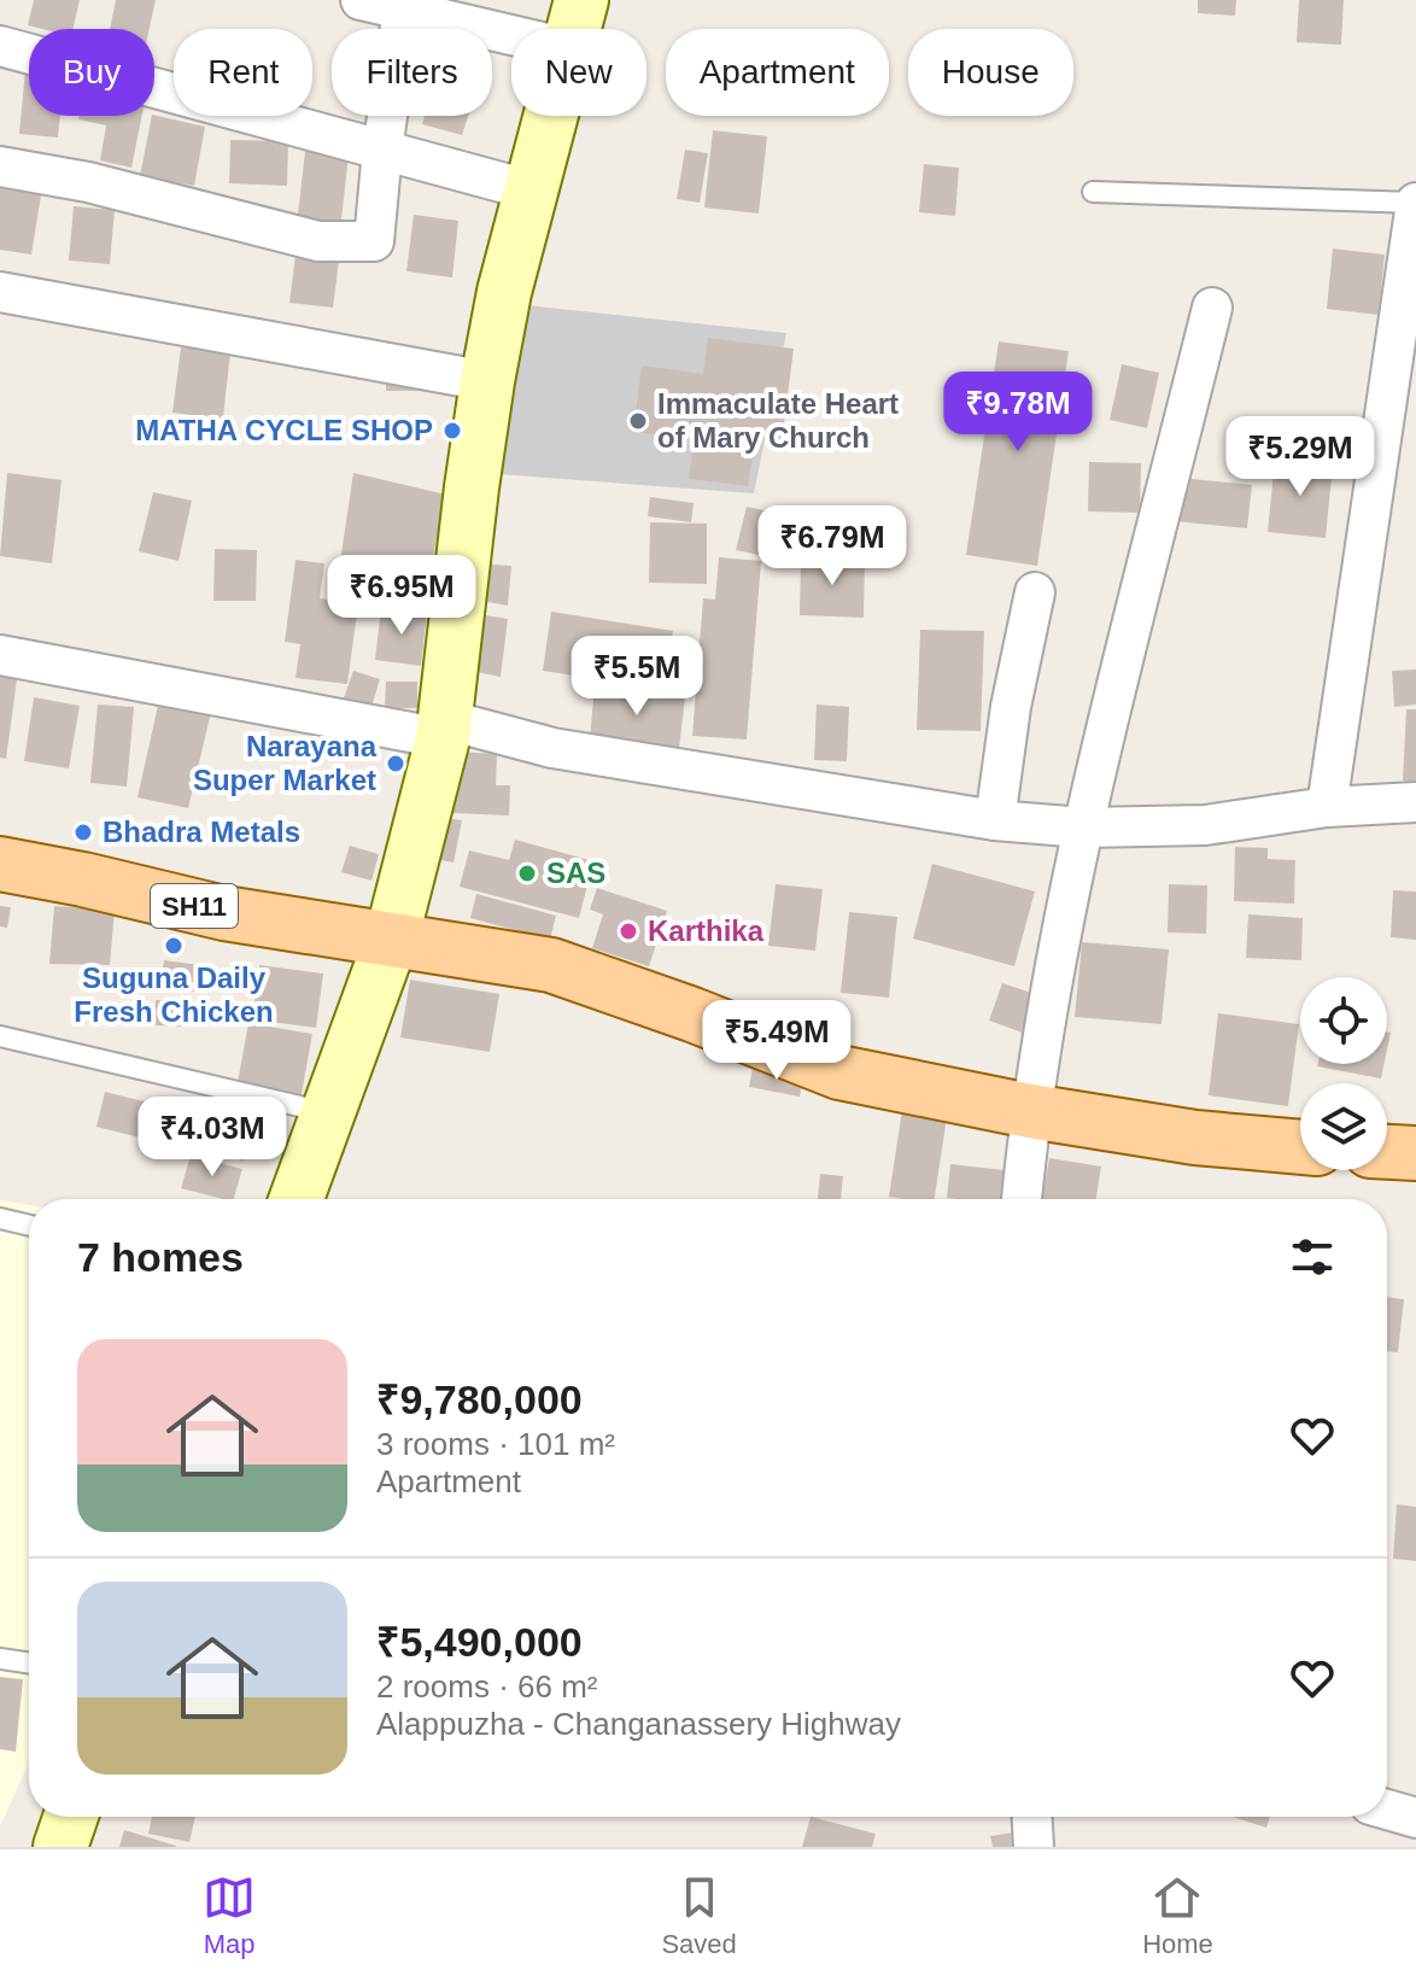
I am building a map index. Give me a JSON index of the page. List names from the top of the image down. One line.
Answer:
{"streets":{"main road":["SH11"]},"places":["Immaculate Heart of Mary Church","MATHA CYCLE SHOP","Narayana Super Market","Bhadra Metals","SAS","Karthika","Suguna Daily Fresh Chicken"],"page":{"chip":["Buy","Rent","Filters","New","Apartment","House"],"price":["₹9.78M","₹5.29M","₹6.79M","₹6.95M","₹5.5M","₹5.49M","₹4.03M"],"heading":"7 homes","list":[{"name":"₹9,780,000","note":"3 rooms · 101 m² · Apartment"},{"name":"₹5,490,000","note":"2 rooms · 66 m² · Alappuzha - Changanassery Highway"}],"tabs":["Map","Saved","Home"]}}
